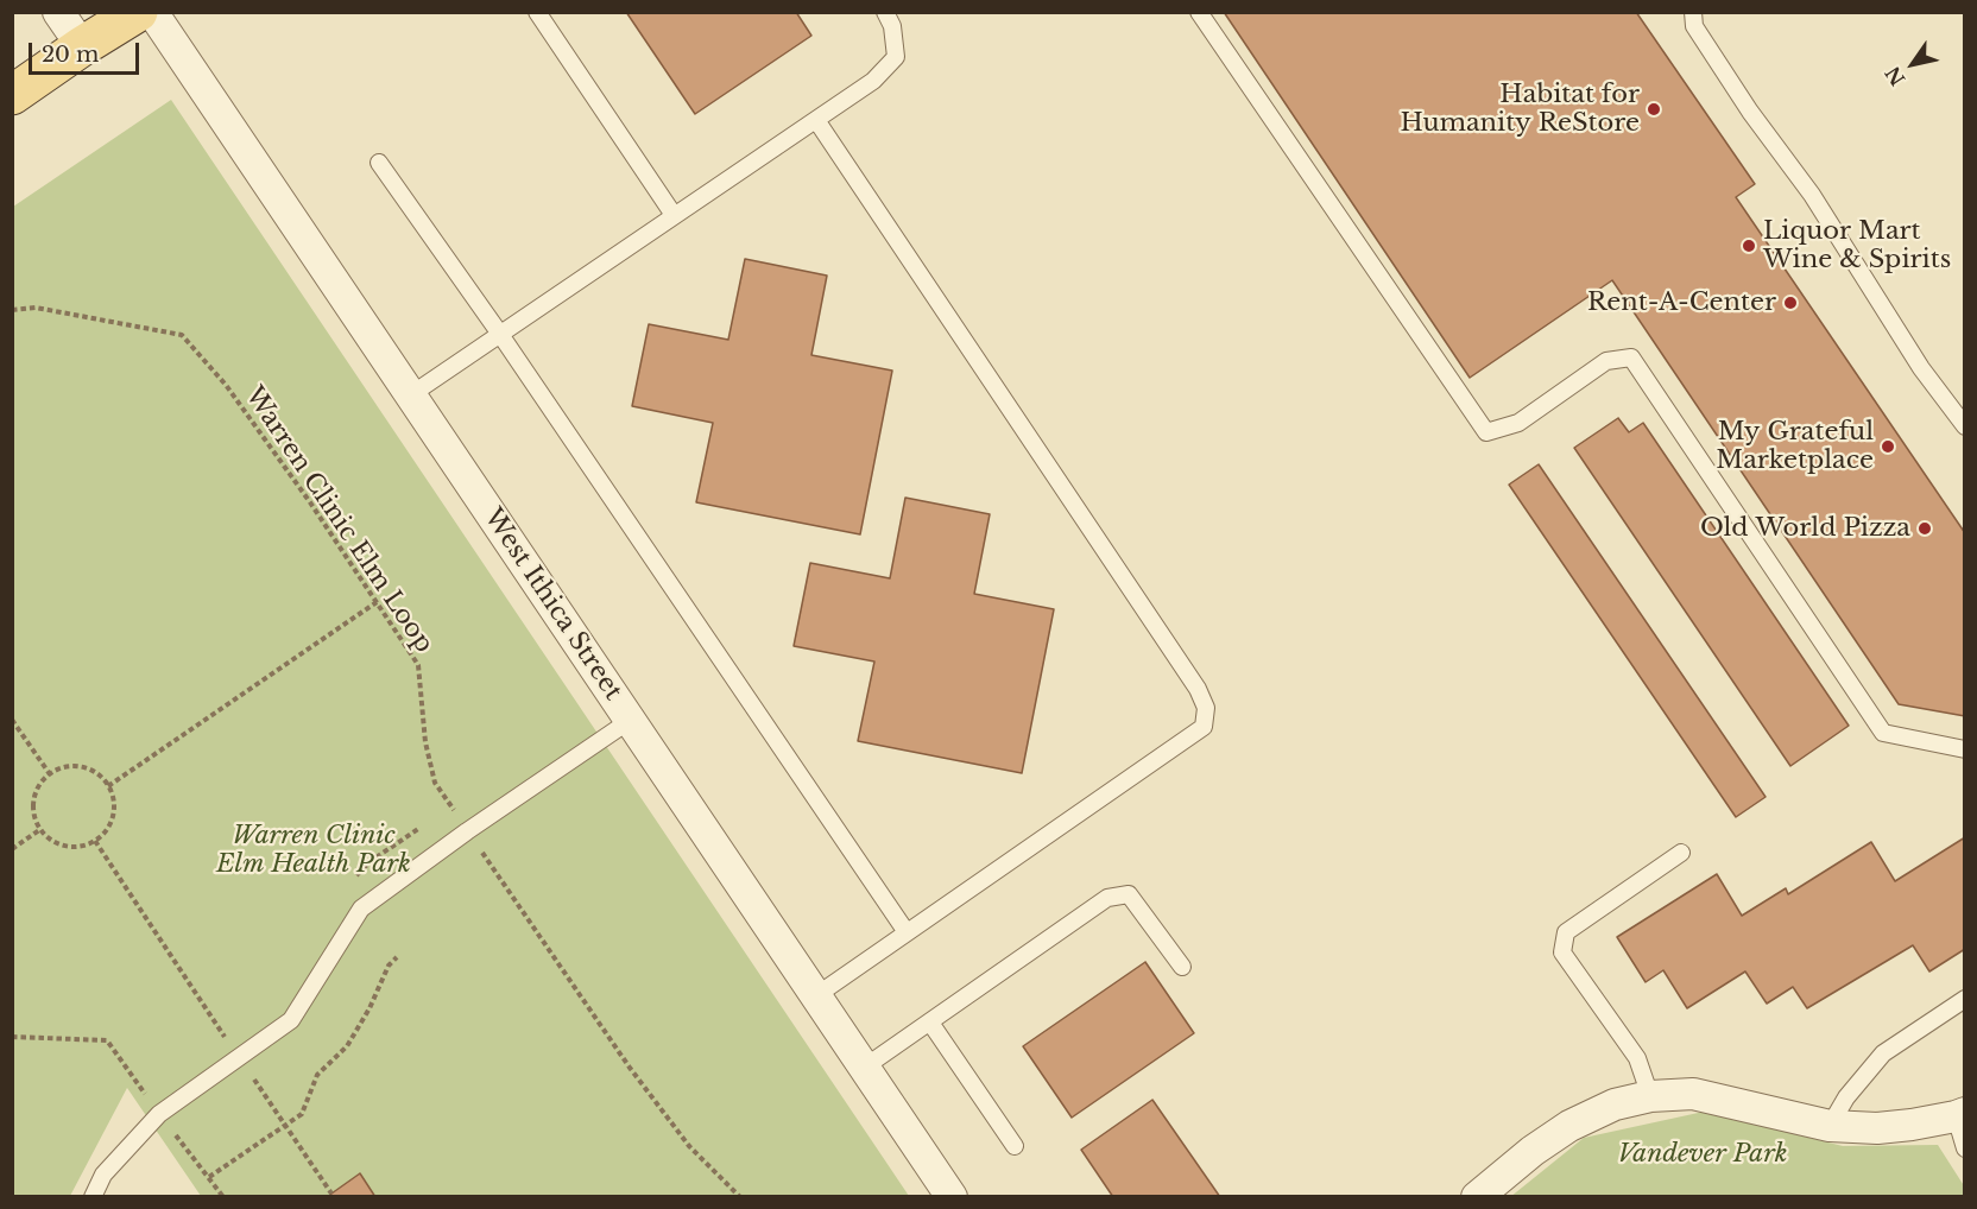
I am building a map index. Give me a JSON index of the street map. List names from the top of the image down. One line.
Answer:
{"streets":{"street":["West Ithica Street"],"path":["Warren Clinic Elm Loop"]},"parks":["Warren Clinic Elm Health Park","Vandever Park"],"places":["Habitat for Humanity ReStore","Liquor Mart Wine & Spirits","Rent-A-Center","My Grateful Marketplace","Old World Pizza"],"scale_bar":"20 m","north":"bottom left"}
